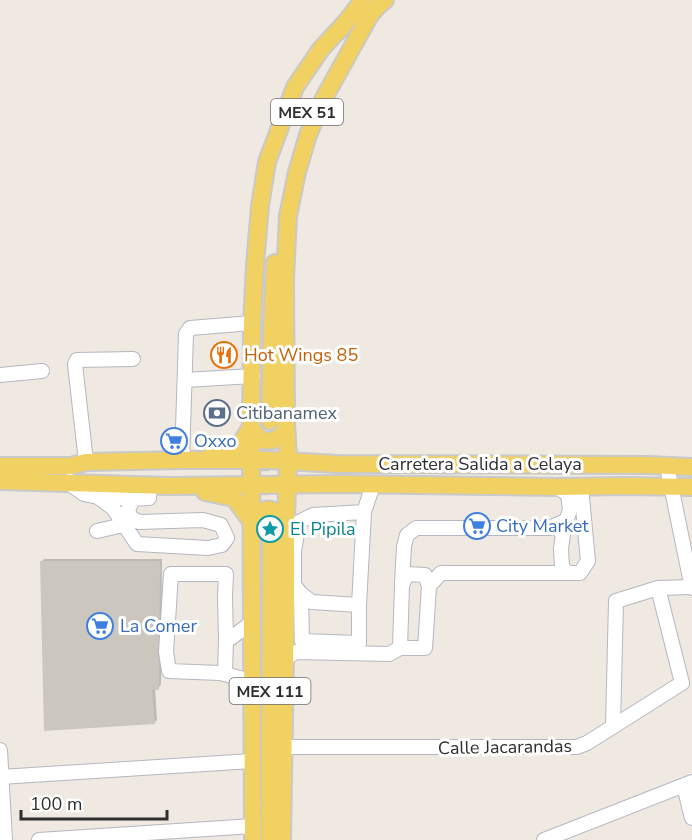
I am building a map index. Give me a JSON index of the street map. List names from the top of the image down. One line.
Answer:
{"streets":{"main road":["MEX 51","Carretera Salida a Celaya","MEX 111"],"street":["Calle Jacarandas"]},"places":{"restaurant":["Hot Wings 85"],"bank":["Citibanamex"],"supermarket":["Oxxo","City Market","La Comer"],"place":["El Pipila"]},"scale_bar":"100 m"}
